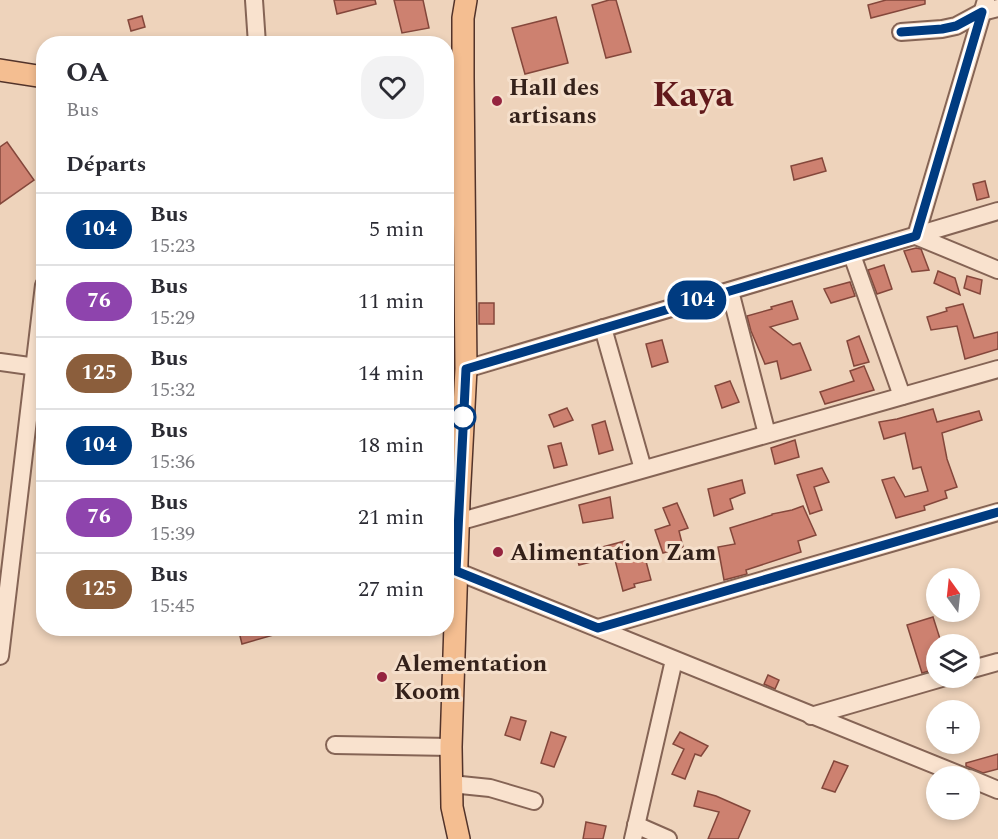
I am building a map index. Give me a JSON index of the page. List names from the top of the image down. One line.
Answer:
{"districts":["Kaya"],"places":["Hall des artisans","Alimentation Zam","Alementation Koom"],"lines":["bus line 104"],"north":"top","page":{"on_map":"104","heading":[["OA","Bus"],"Départs"],"list":[{"mark":"104","name":"Bus","note":"15:23","value":"5 min"},{"mark":"76","name":"Bus","note":"15:29","value":"11 min"},{"mark":"125","name":"Bus","note":"15:32","value":"14 min"},{"mark":"104","name":"Bus","note":"15:36","value":"18 min"},{"mark":"76","name":"Bus","note":"15:39","value":"21 min"},{"mark":"125","name":"Bus","note":"15:45","value":"27 min"}],"map_buttons":["+","−"]}}
